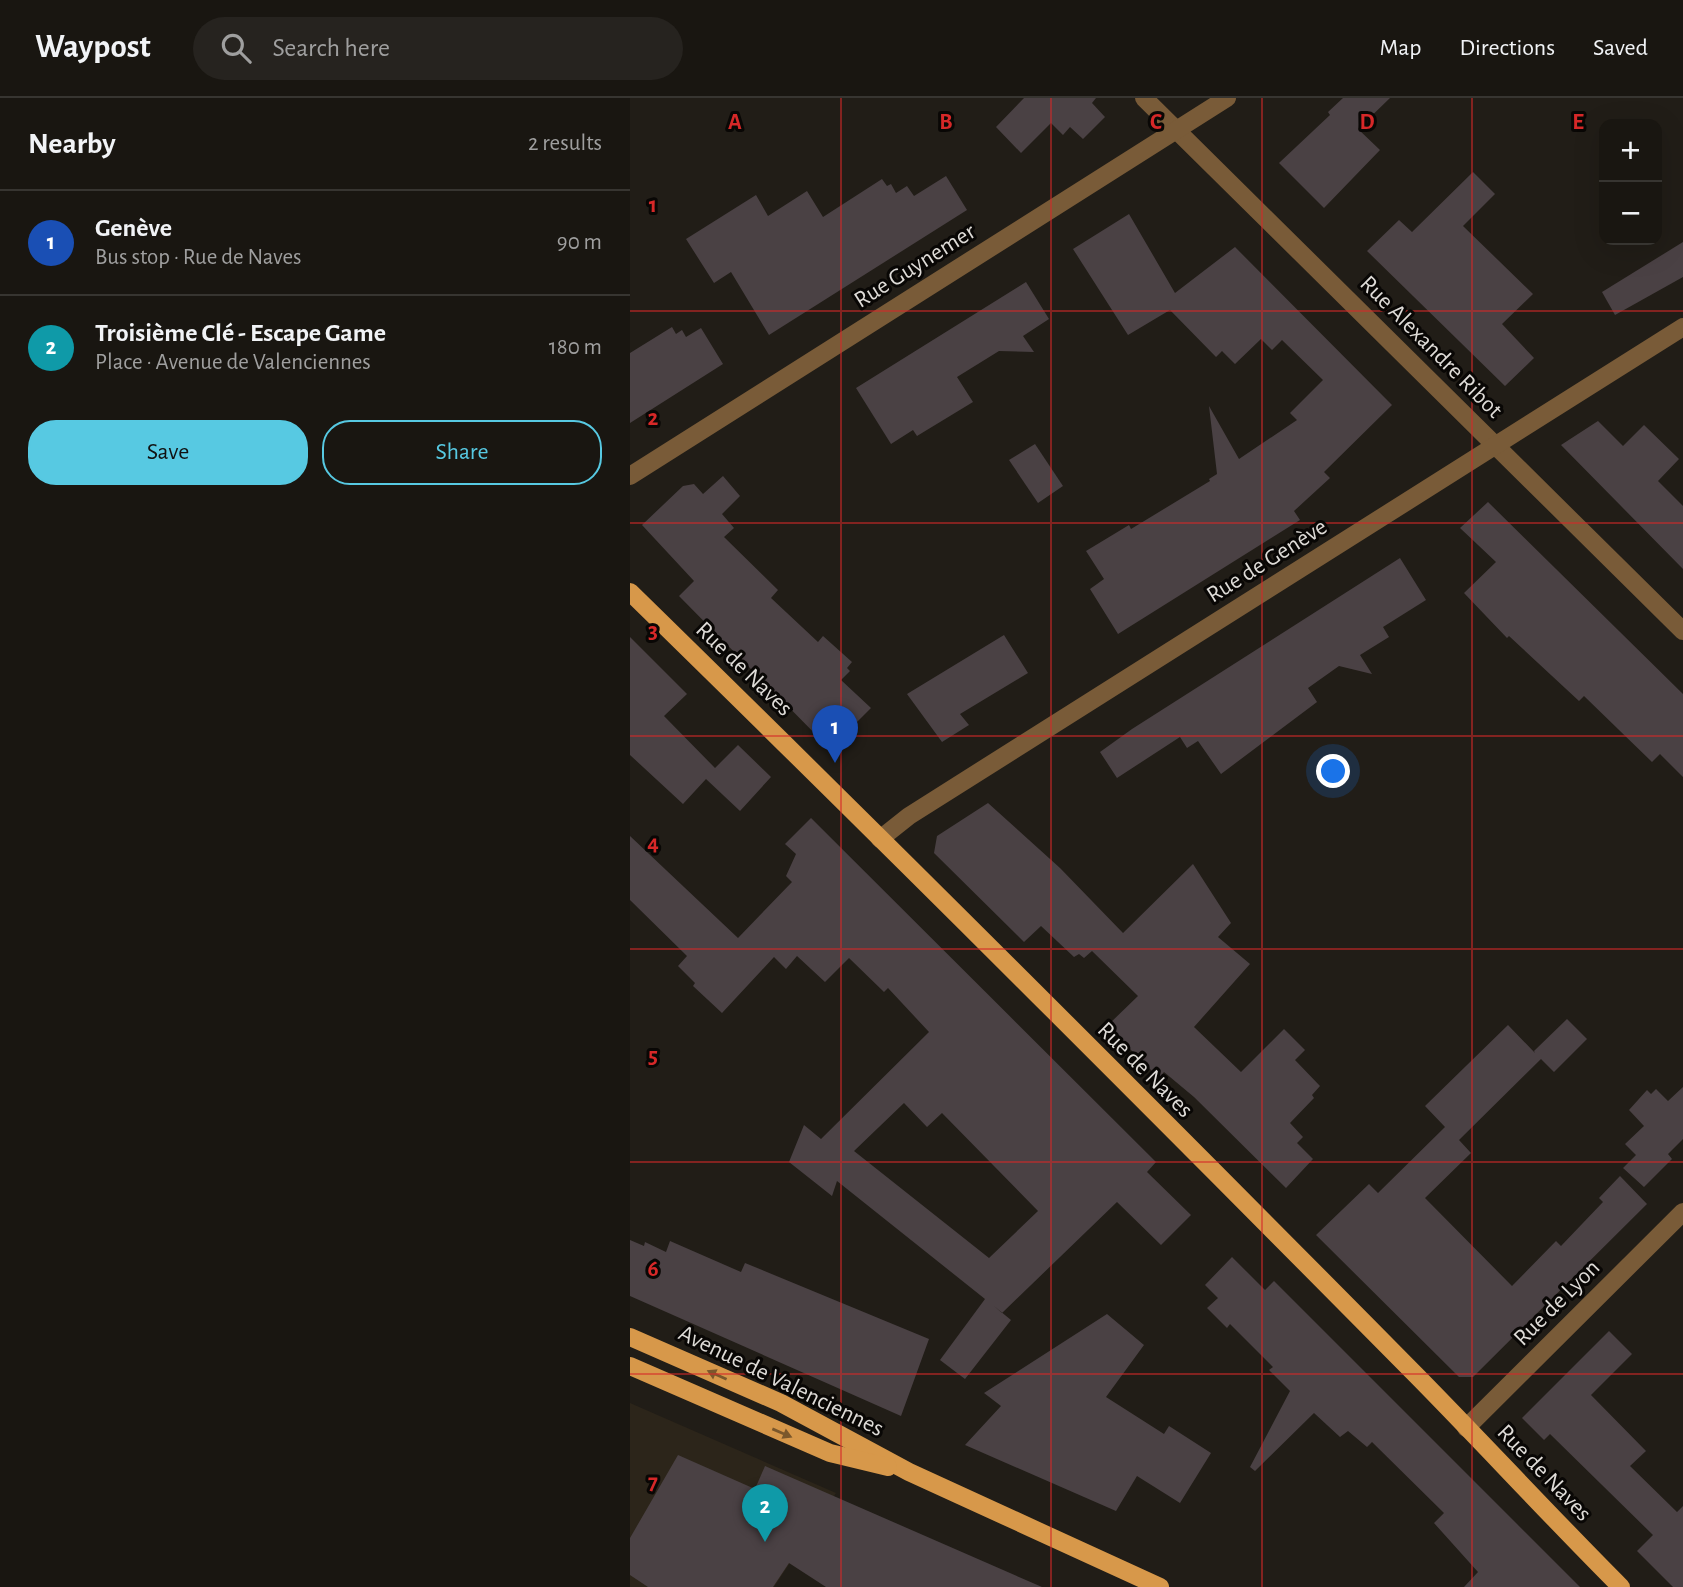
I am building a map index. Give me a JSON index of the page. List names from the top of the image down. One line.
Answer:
{"streets":{"main road":["Rue de Naves","Avenue de Valenciennes"],"street":["Rue Guynemer","Rue Alexandre Ribot","Rue de Genève","Rue de Lyon"]},"crossings":[["Rue Guynemer","Rue Alexandre Ribot"],["Rue Alexandre Ribot","Rue de Genève"],["Rue de Genève","Rue de Naves"],["Rue de Naves","Rue de Lyon"]],"page":{"header":"Waypost","search":"Search here","nav":["Map","Directions","Saved"],"heading":["Nearby","2 results"],"map_buttons":["+","−"],"list":[{"mark":"1","name":"Genève","note":"Bus stop · Rue de Naves","value":"90 m"},{"mark":"2","name":"Troisième Clé - Escape Game","note":"Place · Avenue de Valenciennes","value":"180 m"}],"buttons":["Save","Share"],"pins":["1","2"]},"grid":{"columns":["A","B","C","D","E"],"rows":["1","2","3","4","5","6","7"]}}
